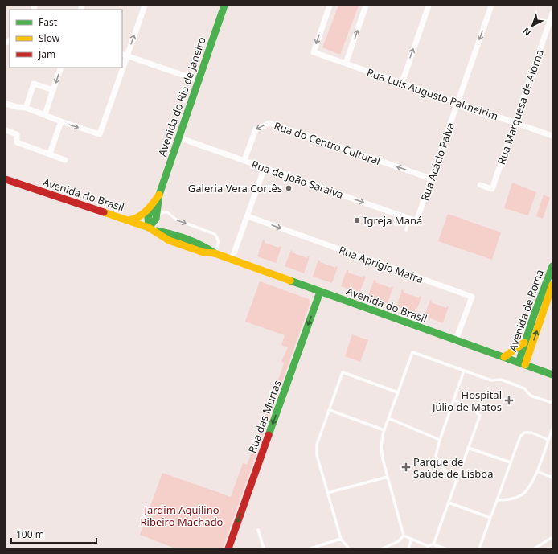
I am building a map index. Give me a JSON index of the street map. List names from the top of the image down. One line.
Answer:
{"streets":{"main road":["Avenida do Rio de Janeiro","Avenida do Brasil","Avenida de Roma","Rua das Murtas"],"street":["Rua Luís Augusto Palmeirim","Rua Marquesa de Alorna","Rua do Centro Cultural","Rua Acácio Paiva","Rua de João Saraiva","Rua Aprígio Mafra"]},"crossings":[["Rua Luís Augusto Palmeirim","Rua Marquesa de Alorna"],["Rua Luís Augusto Palmeirim","Rua Acácio Paiva"],["Avenida do Rio de Janeiro","Rua de João Saraiva"],["Avenida do Rio de Janeiro","Avenida do Brasil"],["Rua do Centro Cultural","Rua Acácio Paiva"],["Rua do Centro Cultural","Rua de João Saraiva"],["Rua Acácio Paiva","Rua de João Saraiva"],["Avenida do Brasil","Rua Aprígio Mafra"],["Avenida do Brasil","Avenida de Roma"],["Avenida do Brasil","Rua das Murtas"]],"one_way":["Rua do Centro Cultural","Rua Acácio Paiva","Rua de João Saraiva","Rua Aprígio Mafra","Rua das Murtas"],"parks":["Jardim Aquilino Ribeiro Machado"],"places":{"other":["Galeria Vera Cortês","Igreja Maná"],"health":["Hospital Júlio de Matos","Parque de Saúde de Lisboa"]},"legend":["Fast","Slow","Jam"],"scale_bar":"100 m","north":"bottom left"}
